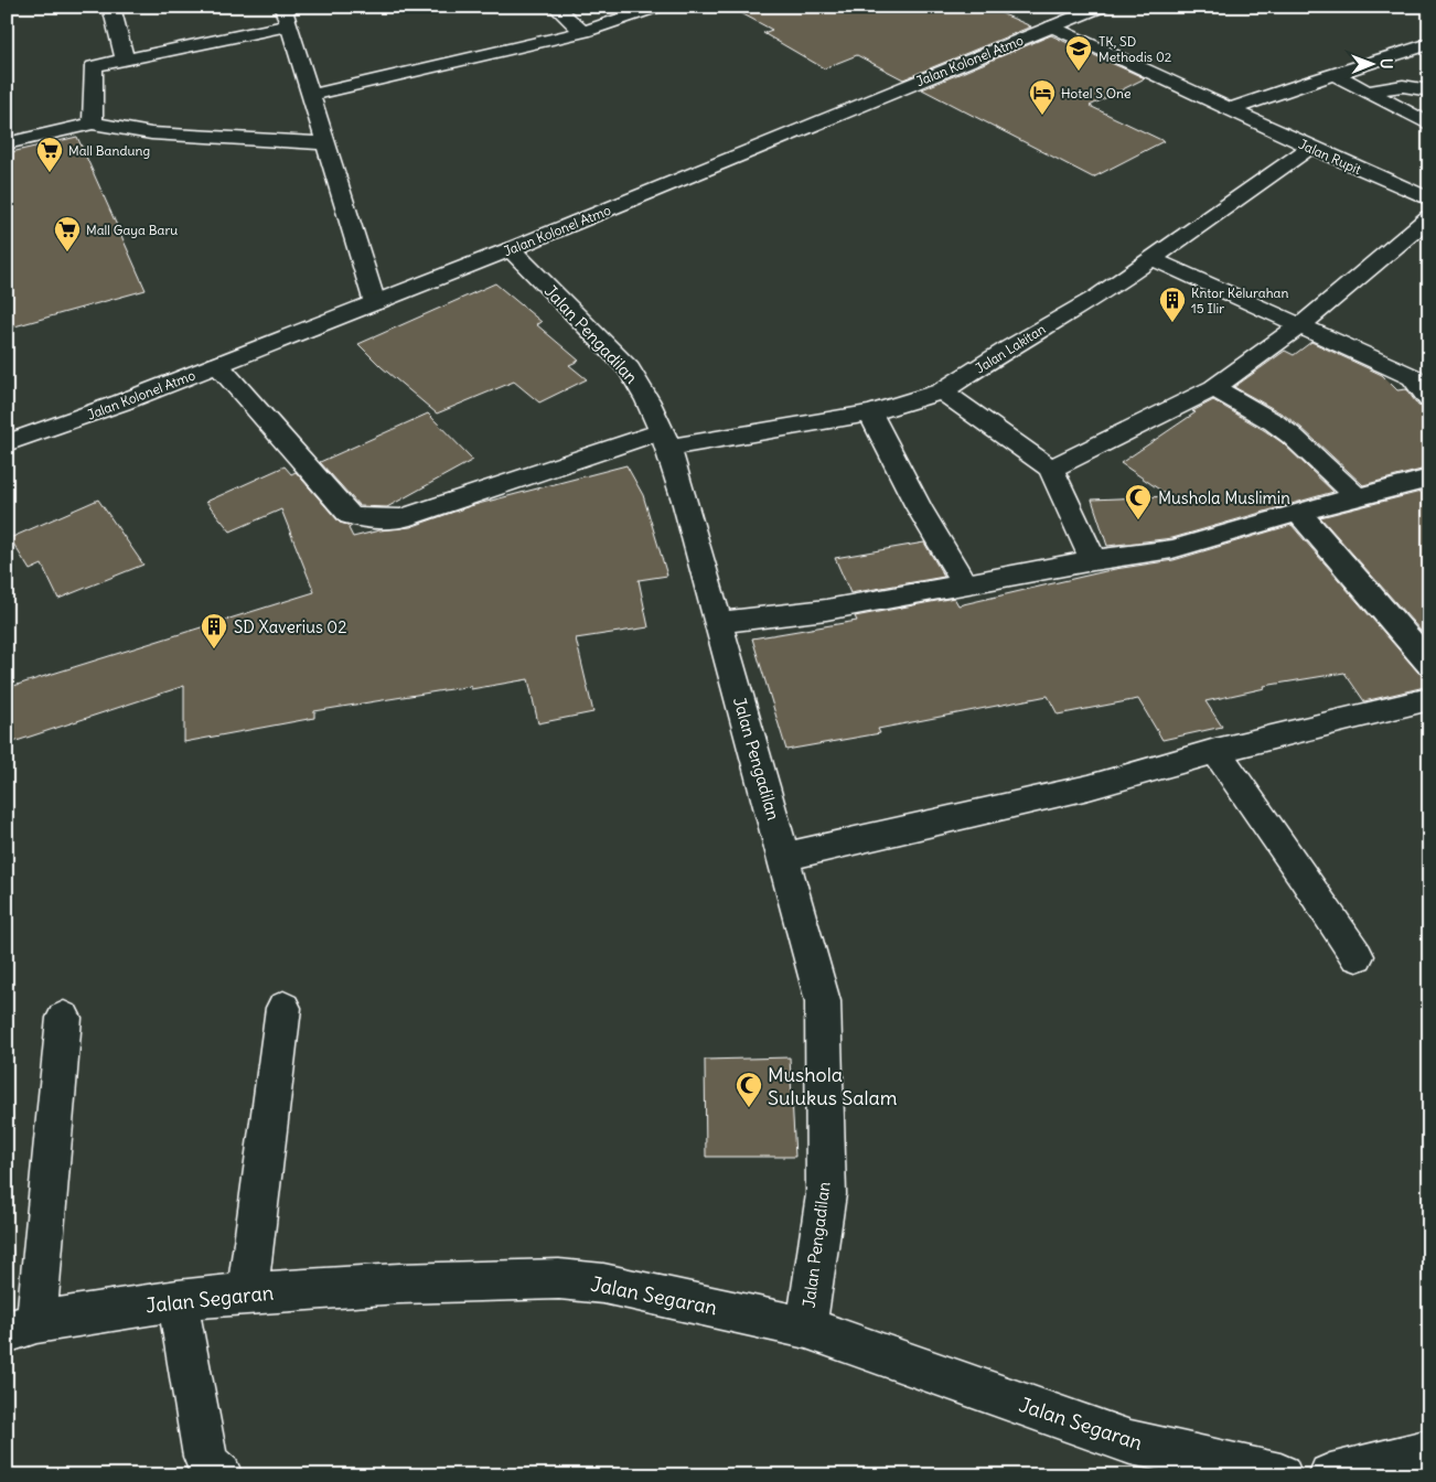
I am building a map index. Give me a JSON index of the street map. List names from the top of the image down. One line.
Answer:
{"streets":{"street":["Jalan Kolonel Atmo","Jalan Rupit","Jalan Pengadilan","Jalan Lakitan","Jalan Segaran"]},"crossings":[["Jalan Kolonel Atmo","Jalan Rupit"],["Jalan Kolonel Atmo","Jalan Pengadilan"],["Jalan Kolonel Atmo","Jalan Lakitan"],["Jalan Rupit","Jalan Lakitan"],["Jalan Pengadilan","Jalan Lakitan"],["Jalan Pengadilan","Jalan Segaran"]],"places":{"school or university":["TK, SD Methodis 02"],"hotel":["Hotel S One"],"supermarket":["Mall Bandung","Mall Gaya Baru"],"building":["Kntor Kelurahan 15 Ilir","SD Xaverius 02"],"mosque":["Mushola Muslimin","Mushola Sulukus Salam"]},"north":"right"}
